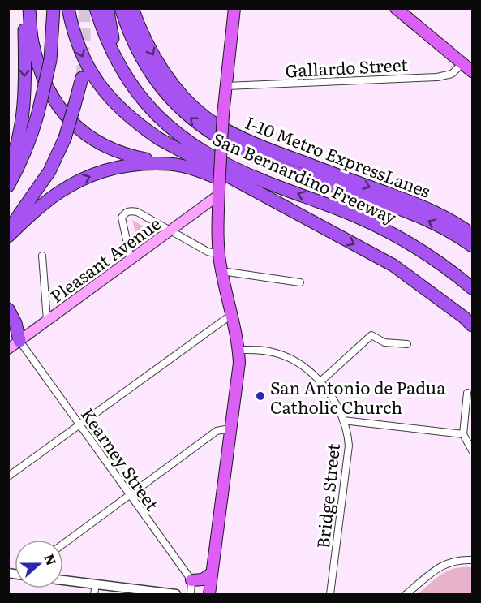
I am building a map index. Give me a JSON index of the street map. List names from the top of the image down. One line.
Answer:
{"streets":{"highway":["I-10 Metro ExpressLanes","San Bernardino Freeway"],"main road":["Pleasant Avenue"],"street":["Gallardo Street","Kearney Street","Bridge Street"]},"crossings":[["Pleasant Avenue","Kearney Street"]],"places":["San Antonio de Padua Catholic Church"],"north":"right"}
